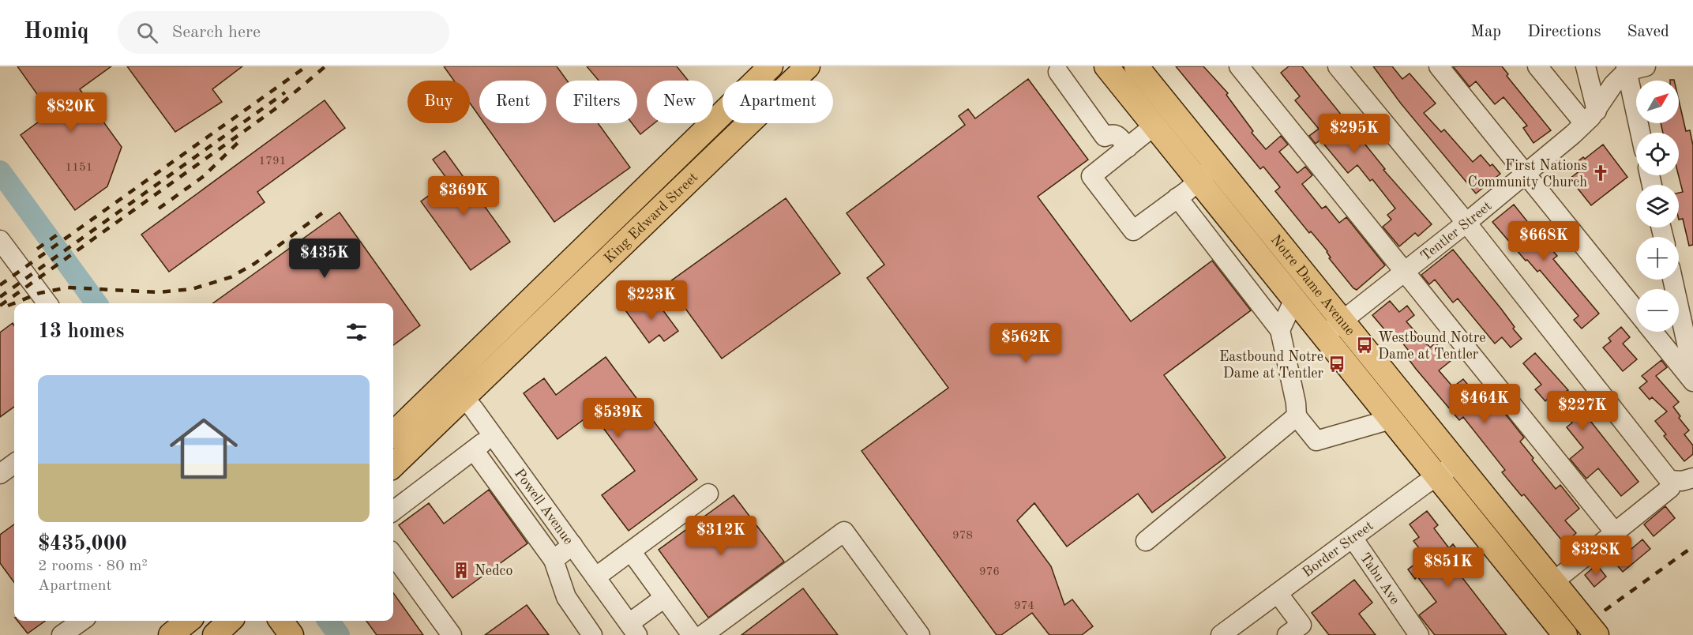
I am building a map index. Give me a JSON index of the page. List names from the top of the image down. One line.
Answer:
{"streets":{"main road":["King Edward Street","Notre Dame Avenue"],"street":["Tentler Street","Powell Avenue","Border Street","Tabu Ave"]},"crossings":[["King Edward Street","Powell Avenue"],["Tentler Street","Notre Dame Avenue"],["Notre Dame Avenue","Border Street"],["Border Street","Tabu Ave"]],"places":{"church":["First Nations Community Church"],"bus stop":["Westbound Notre Dame at Tentler","Eastbound Notre Dame at Tentler"],"building":["Nedco"]},"house_numbers":["1791","1151","978","976","974"],"north":"top right","page":{"header":"Homiq","search":"Search here","nav":["Map","Directions","Saved"],"map_buttons":["+","−"],"chip":["Buy","Rent","Filters","New","Apartment"],"price":["$820K","$295K","$369K","$668K","$435K","$223K","$562K","$464K","$227K","$539K","$312K","$328K","$851K"],"heading":"13 homes","list":[{"name":"$435,000","note":"2 rooms · 80 m² · Apartment"}]}}
